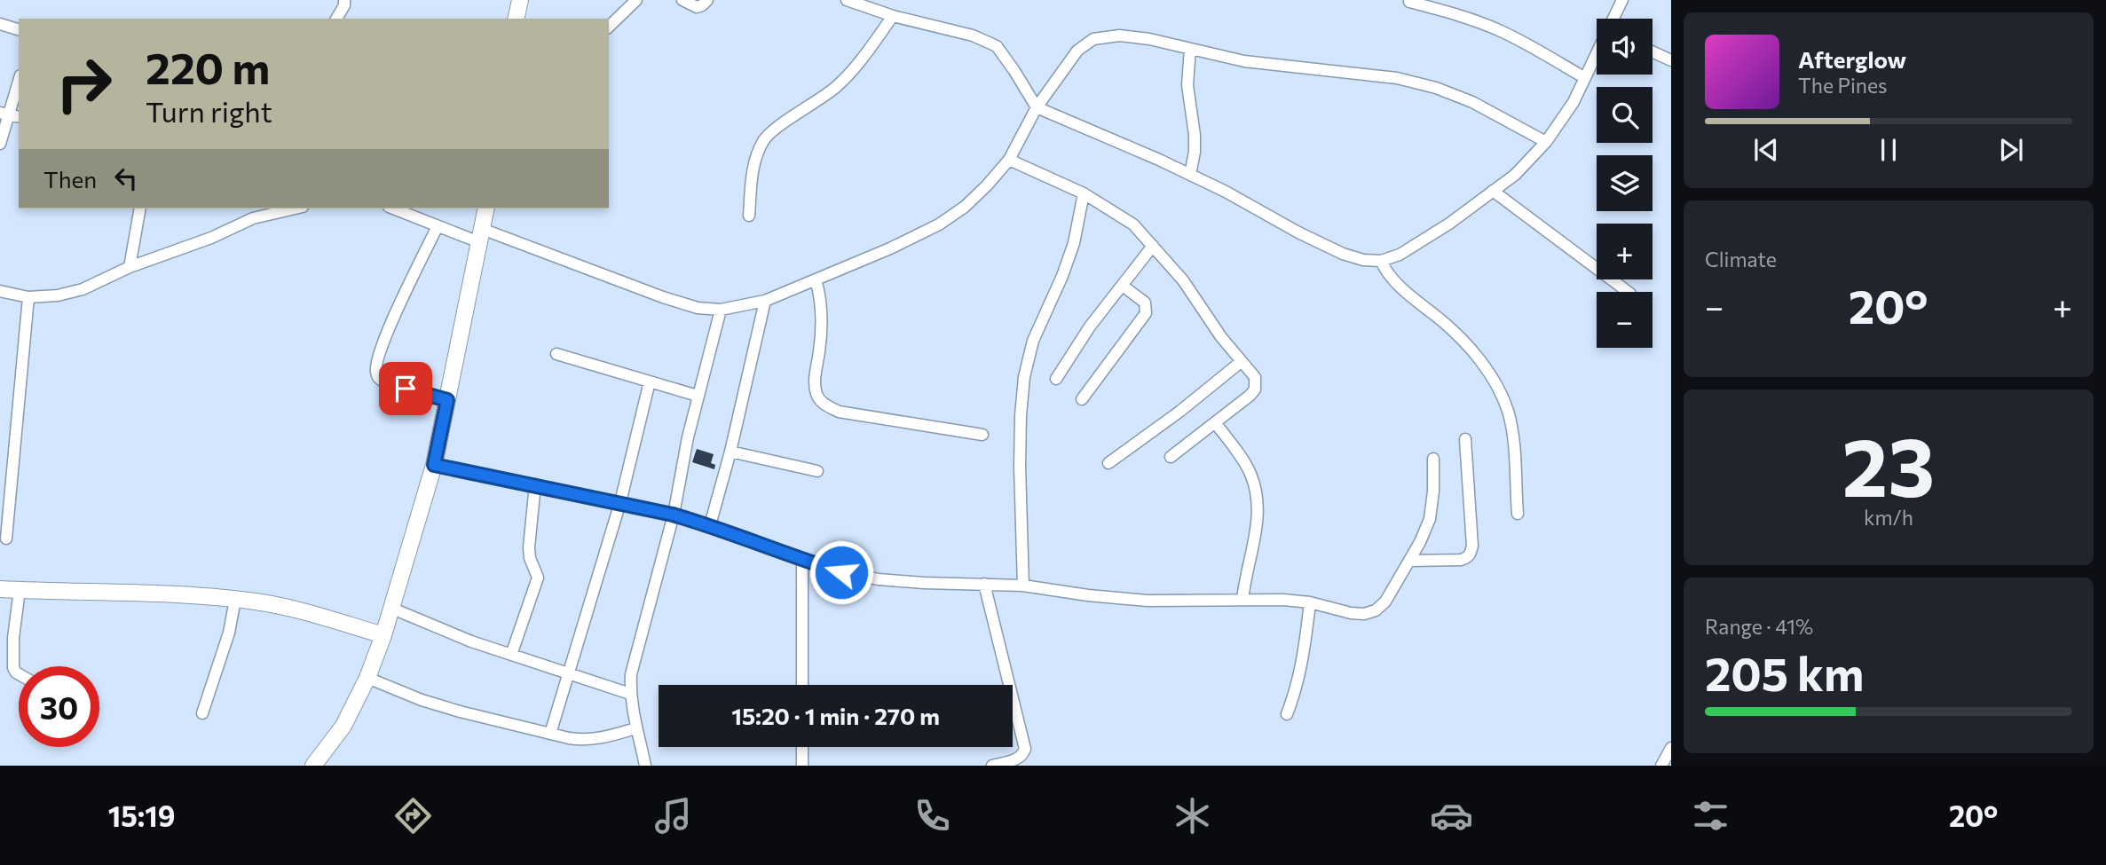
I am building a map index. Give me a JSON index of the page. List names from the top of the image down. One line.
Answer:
{"page":{"map_buttons":["+","−"],"turn":["220 m","Turn right"],"song":["Afterglow","The Pines"],"then":"Then","tile":["Climate",["23","km/h"],["Range · 41%","205 km"]],"heat":["−","20°","+"],"limit":"30","trip":"15:20 · 1 min · 270 m","tabs":["15:19","20°"]}}
